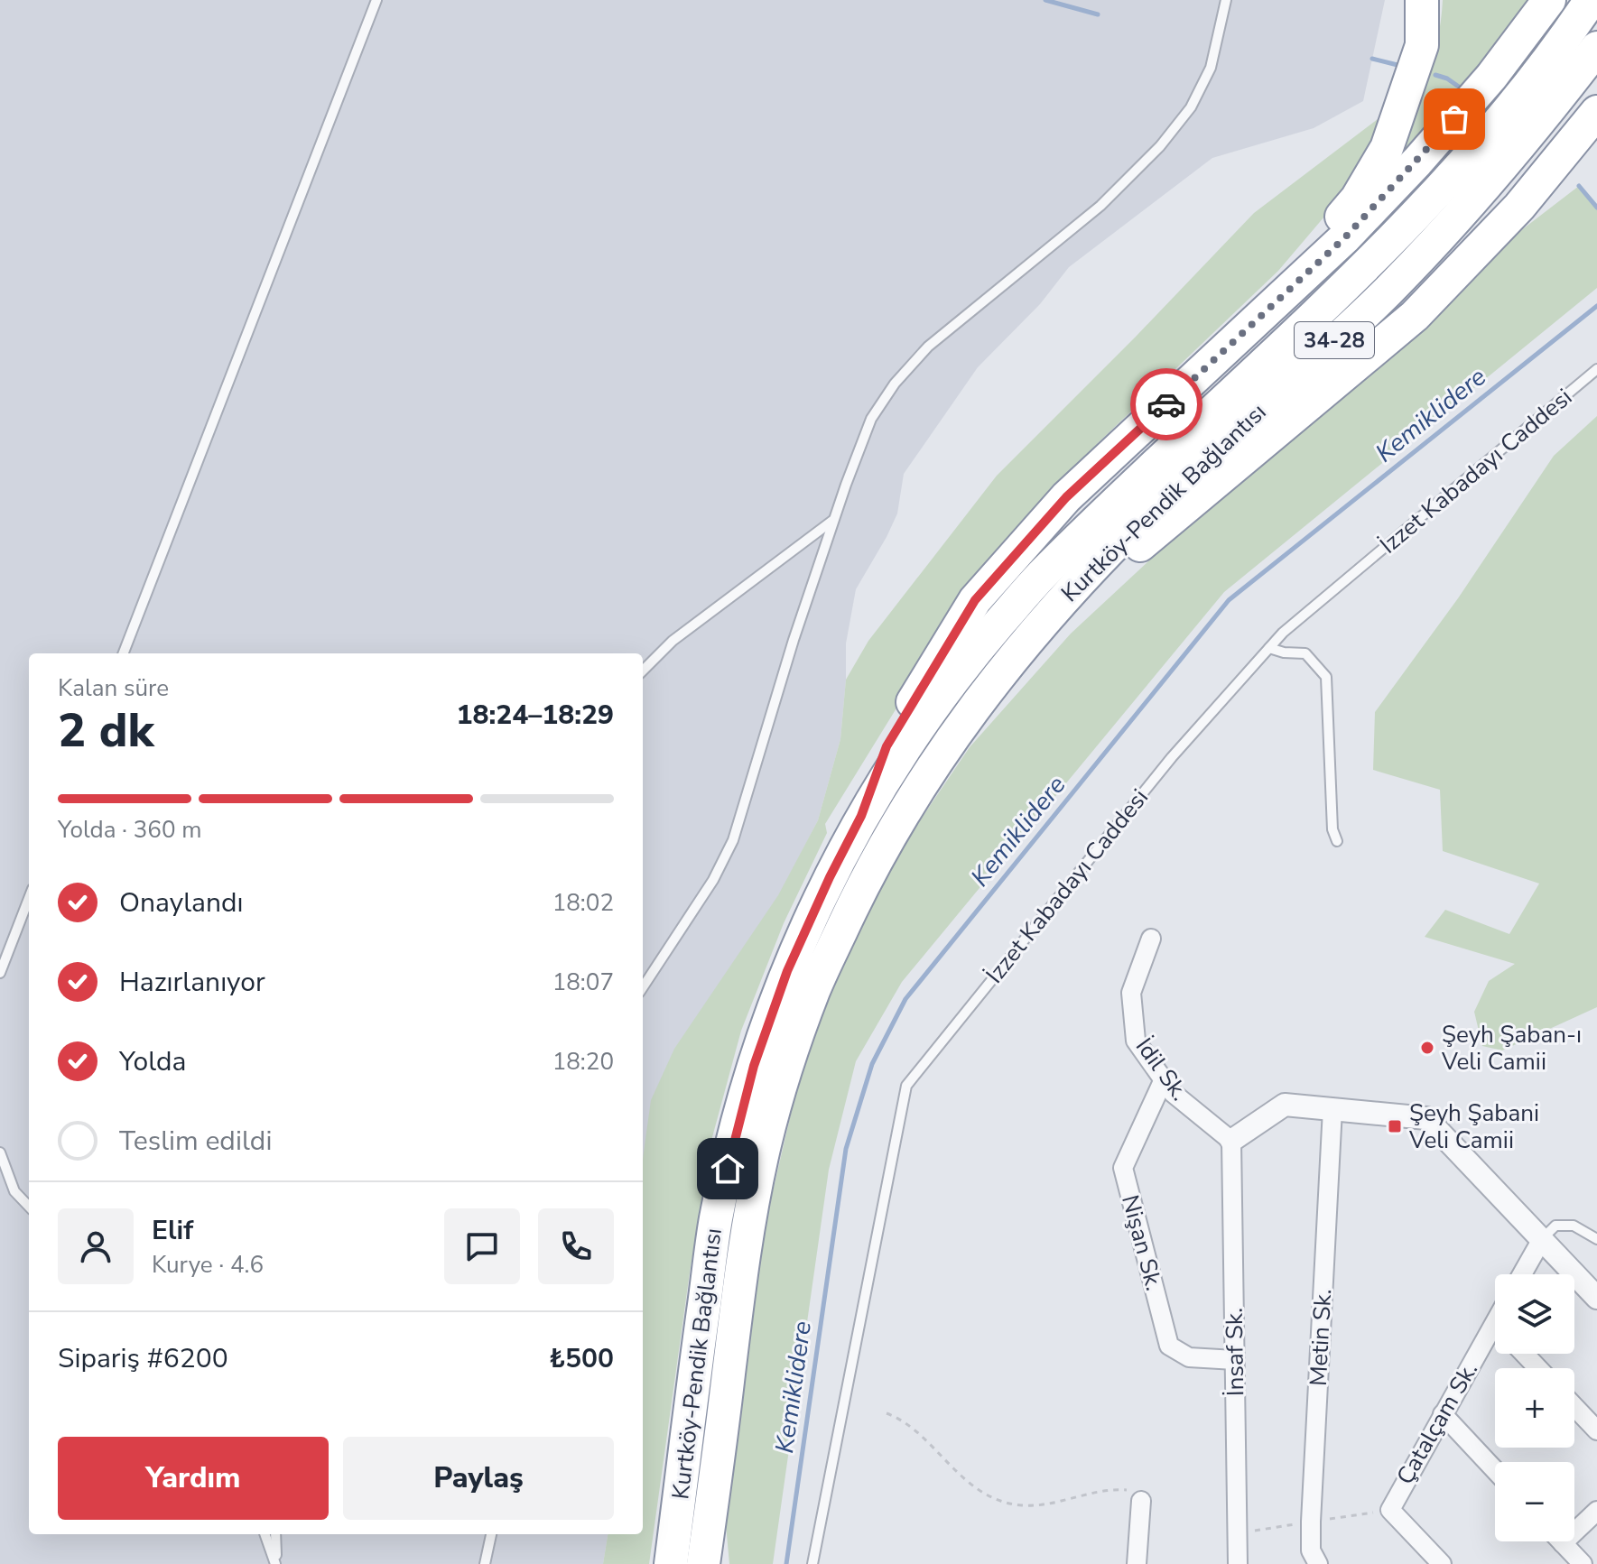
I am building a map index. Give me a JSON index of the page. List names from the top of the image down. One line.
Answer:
{"streets":{"highway":["34-28","Kurtköy-Pendik Bağlantısı"],"street":["İdil Sk.","Nişan Sk.","Metin Sk.","İnsaf Sk.","Çatalçam Sk."],"lane":["İzzet Kabadayı Caddesi"]},"crossings":[["İdil Sk.","Nişan Sk."],["İdil Sk.","İnsaf Sk."],["Nişan Sk.","İnsaf Sk."]],"water":["Kemiklidere"],"places":{"other":["Şeyh Şaban-ı Veli Camii"],"transit":["Şeyh Şabani Veli Camii"]},"page":{"heading":["2 dk","Kalan süre","18:24–18:29"],"panel":["Elif","Kurye · 4.6","Sipariş #6200","₺500"],"bar":"Yolda · 360 m","list":[["Onaylandı","18:02"],["Hazırlanıyor","18:07"],["Yolda","18:20"],"Teslim edildi"],"map_buttons":["+","−"],"buttons":["Yardım","Paylaş"]}}
